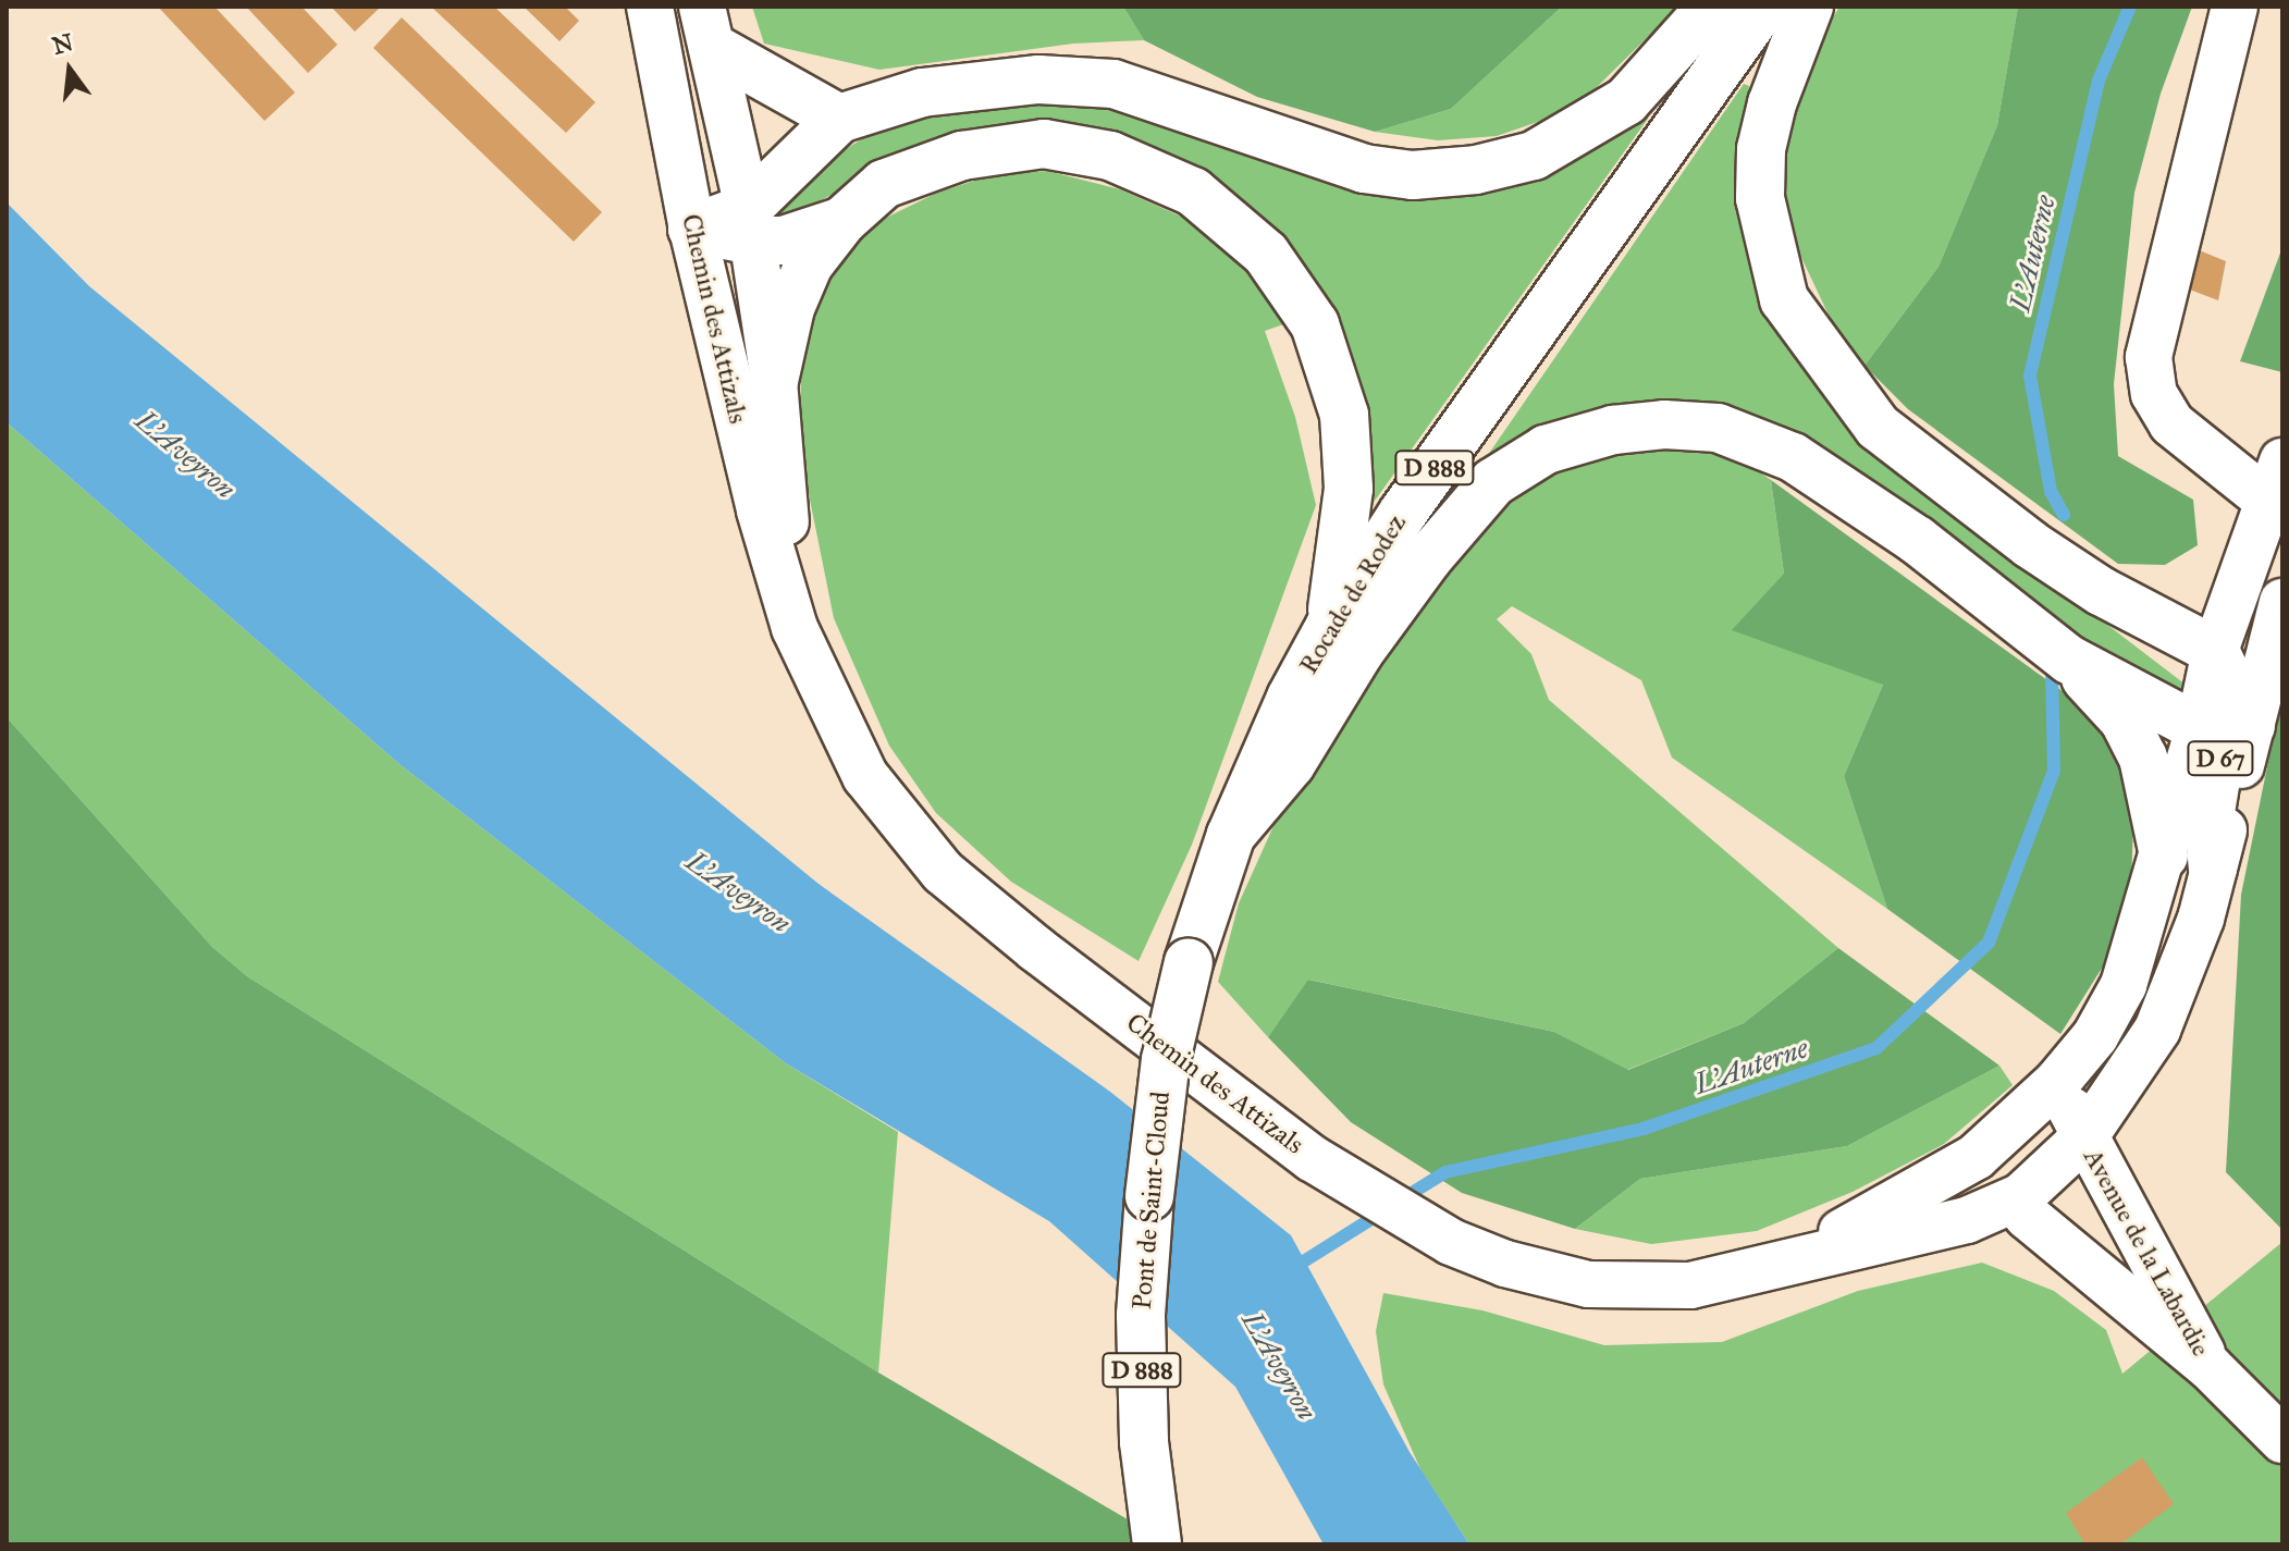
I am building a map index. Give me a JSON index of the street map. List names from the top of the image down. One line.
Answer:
{"streets":{"main road":["D 888","Rocade de Rodez","D 67","Pont de Saint-Cloud"],"street":["Chemin des Attizals","Avenue de la Labardie"]},"crossings":[["Chemin des Attizals","D 67"],["Chemin des Attizals","Avenue de la Labardie"],["Rocade de Rodez","Pont de Saint-Cloud"],["D 67","Avenue de la Labardie"]],"water":["L'Auterne","L'Aveyron"],"north":"top"}
